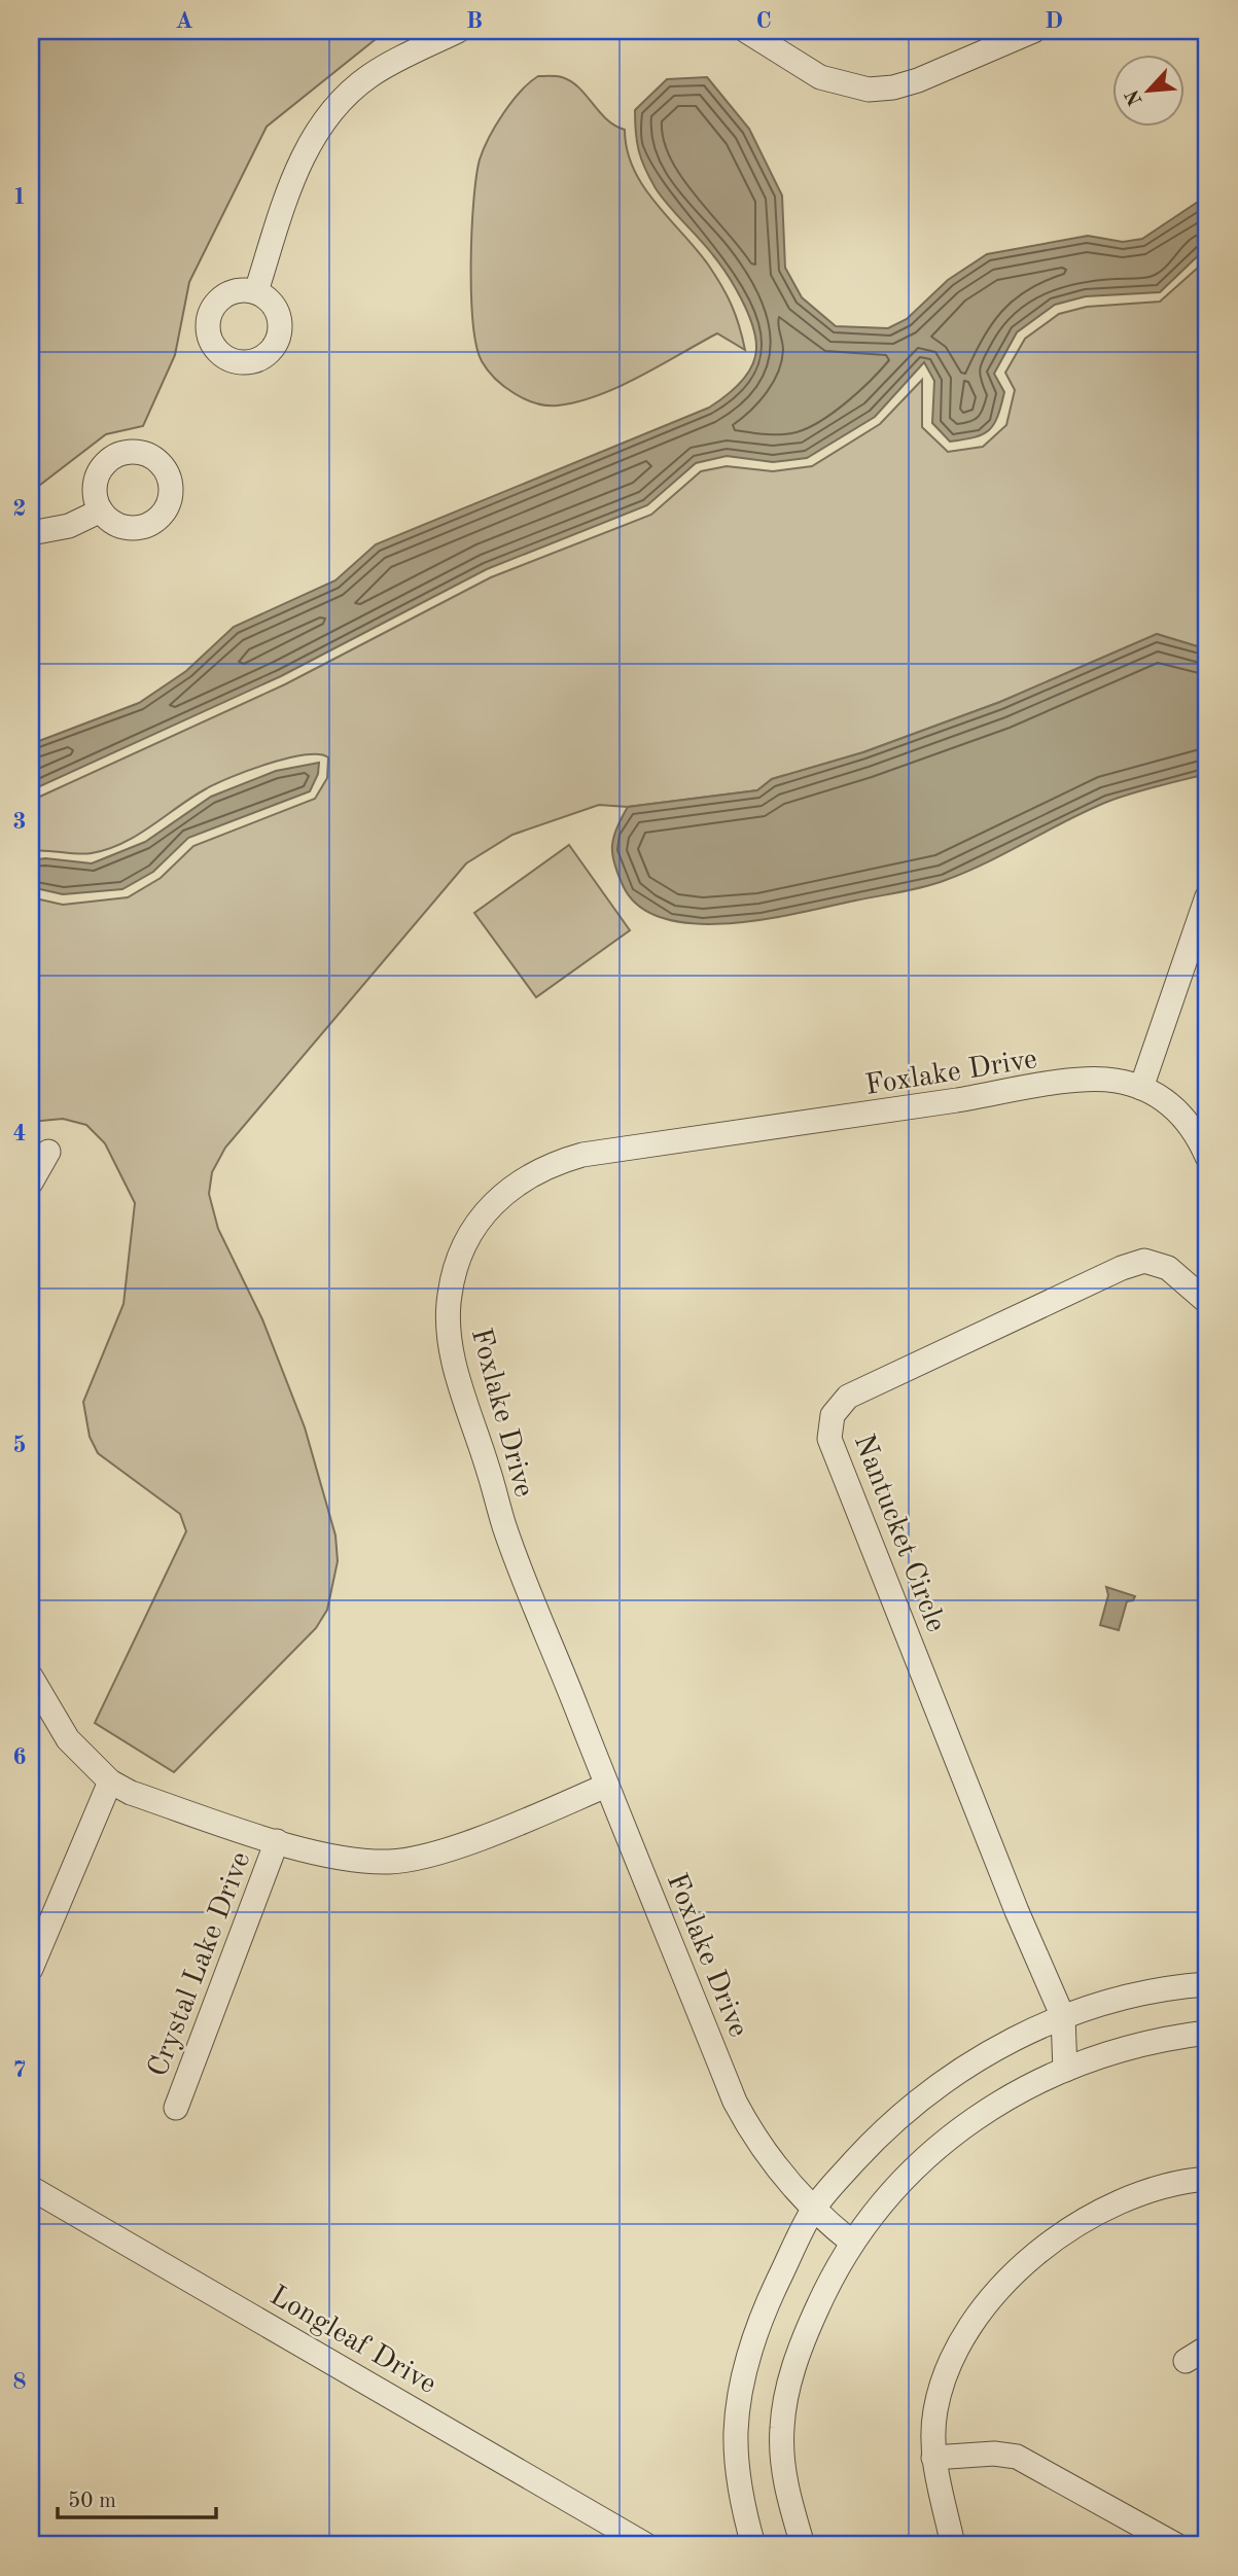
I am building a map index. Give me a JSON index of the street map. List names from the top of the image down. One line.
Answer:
{"streets":{"street":["Foxlake Drive","Nantucket Circle","Crystal Lake Drive","Longleaf Drive"]},"crossings":[["Foxlake Drive","Crystal Lake Drive"]],"scale_bar":"50 m","north":"bottom left","grid":{"columns":["A","B","C","D"],"rows":["1","2","3","4","5","6","7","8"]}}
